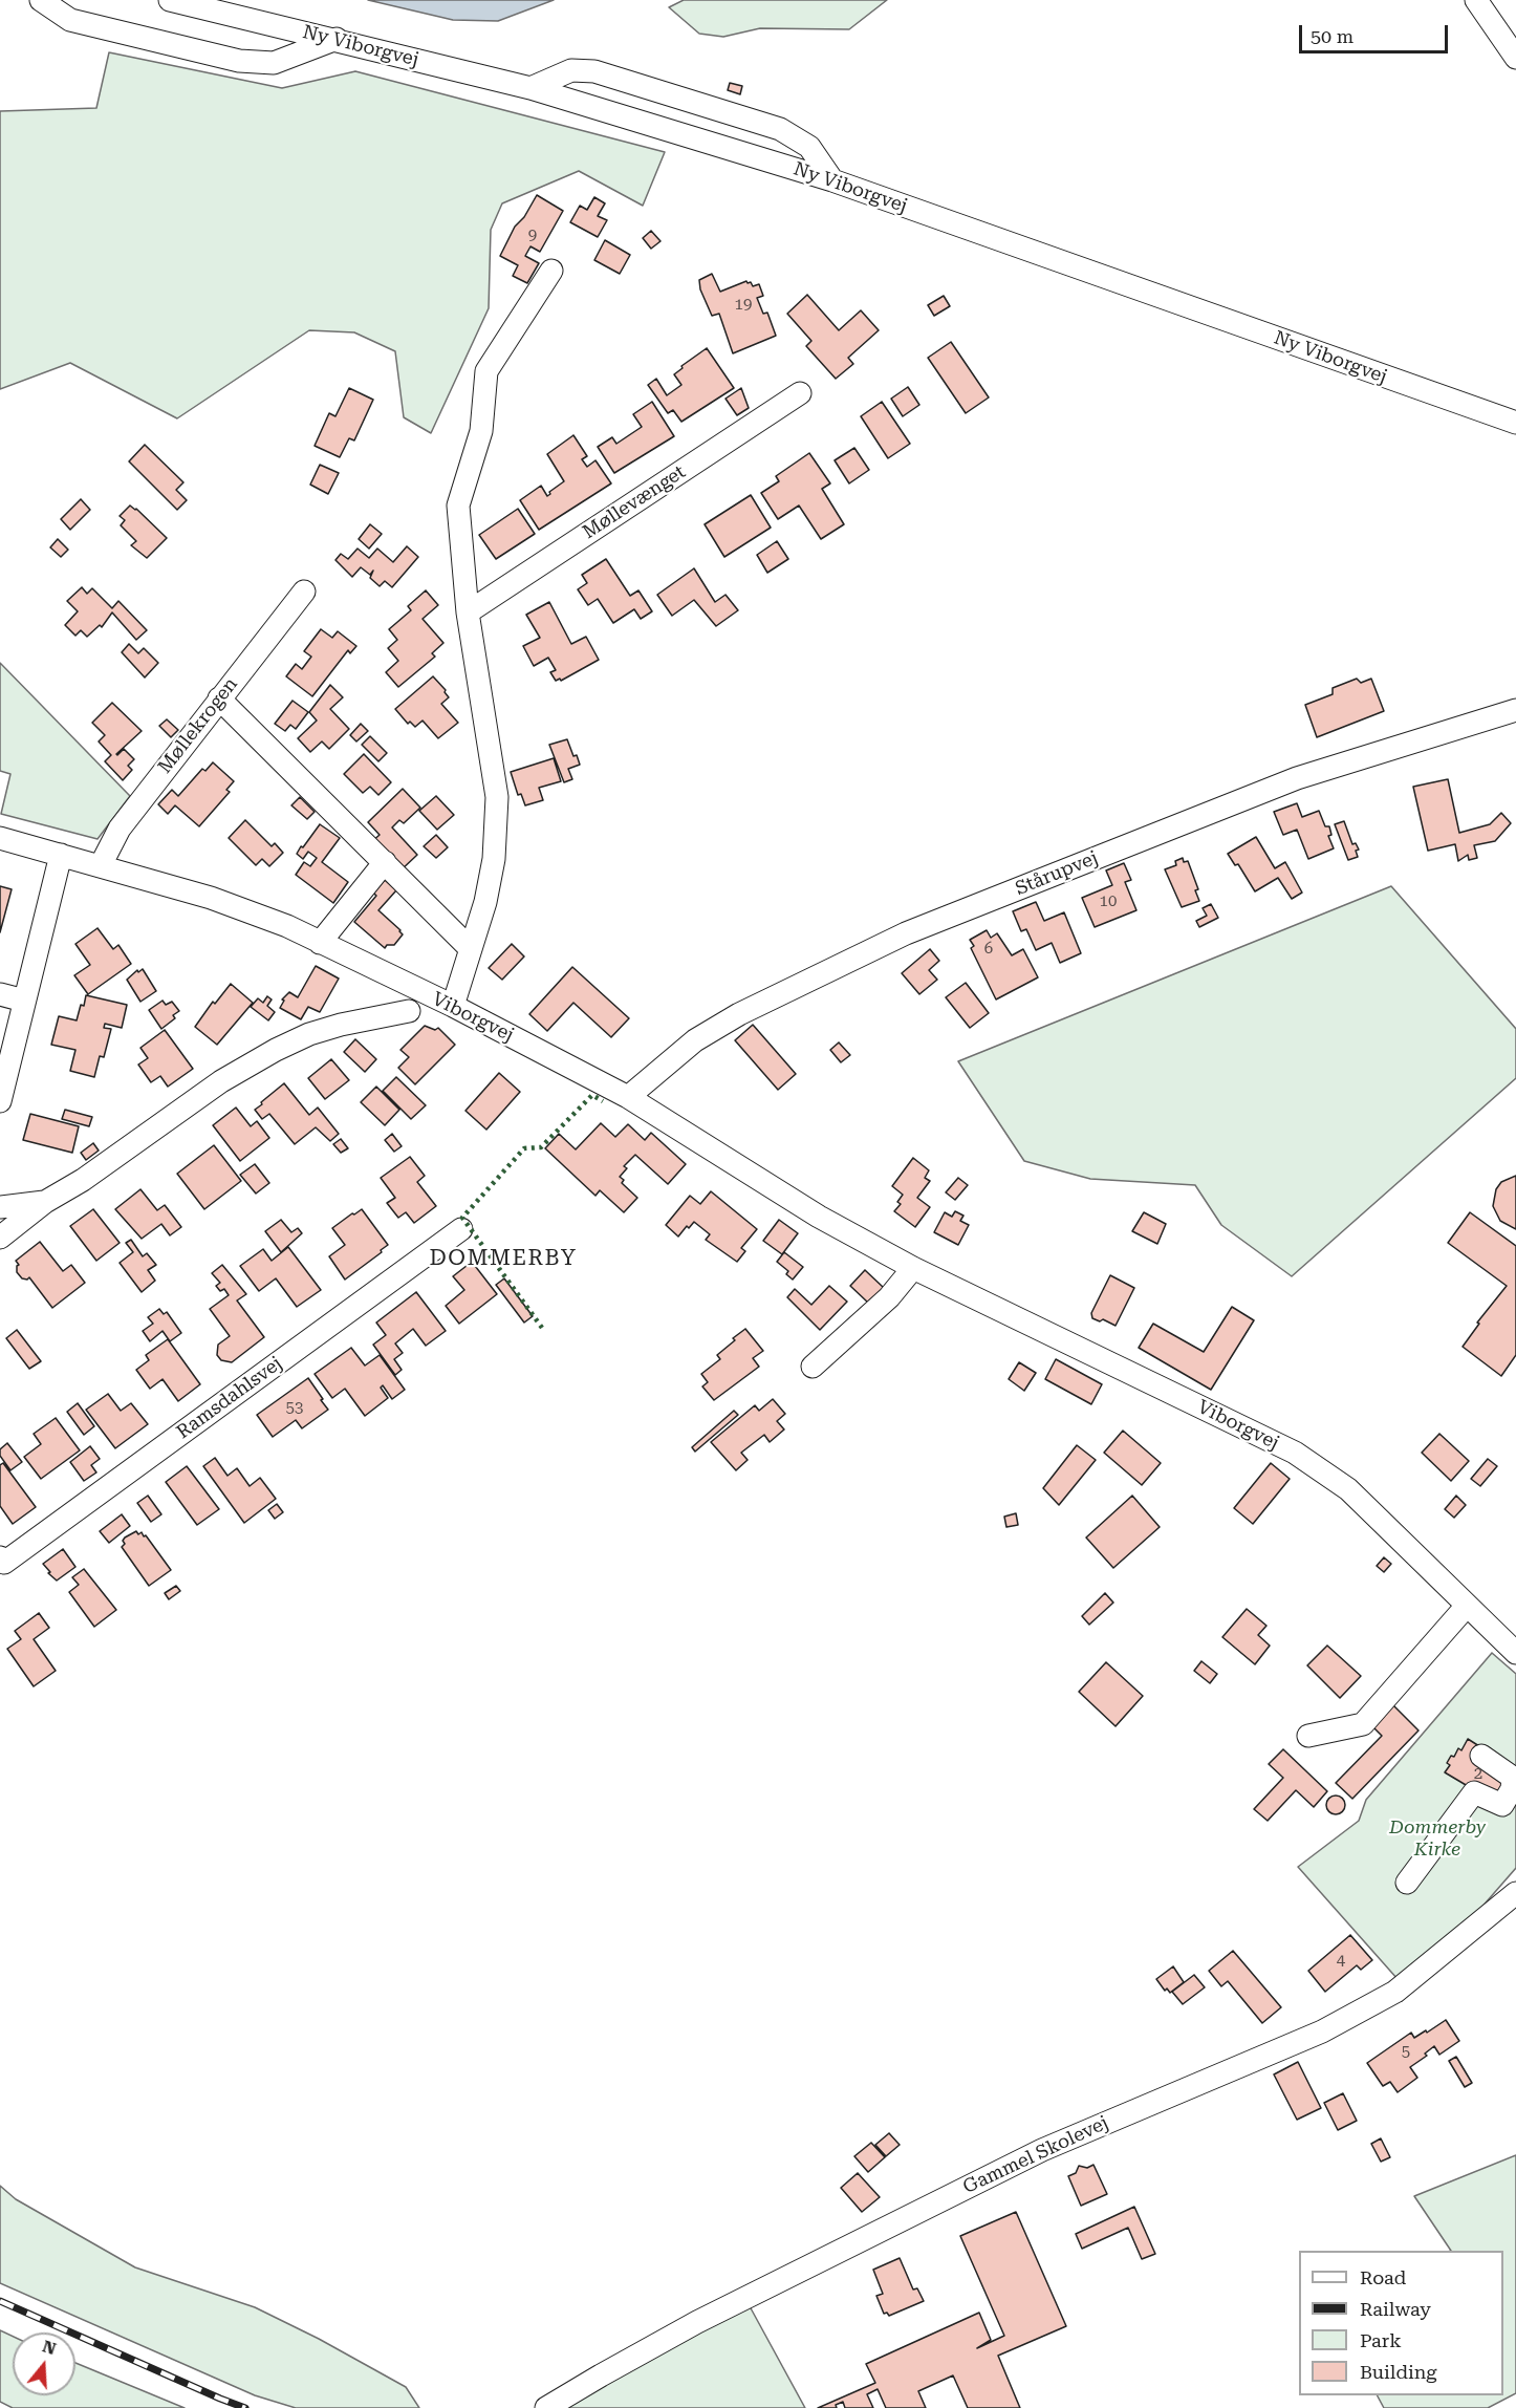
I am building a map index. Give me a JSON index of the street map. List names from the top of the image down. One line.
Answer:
{"streets":{"street":["Ny Viborgvej","Møllevænget","Møllekrogen","Stårupvej","Viborgvej","Ramsdahlsvej","Gammel Skolevej"]},"crossings":[["Møllekrogen","Viborgvej"],["Stårupvej","Viborgvej"]],"districts":["DOMMERBY"],"parks":["Dommerby Kirke"],"house_numbers":["9","19","10","6","53","2","4","5"],"legend":["Road","Railway","Park","Building"],"scale_bar":"50 m","north":"top"}
